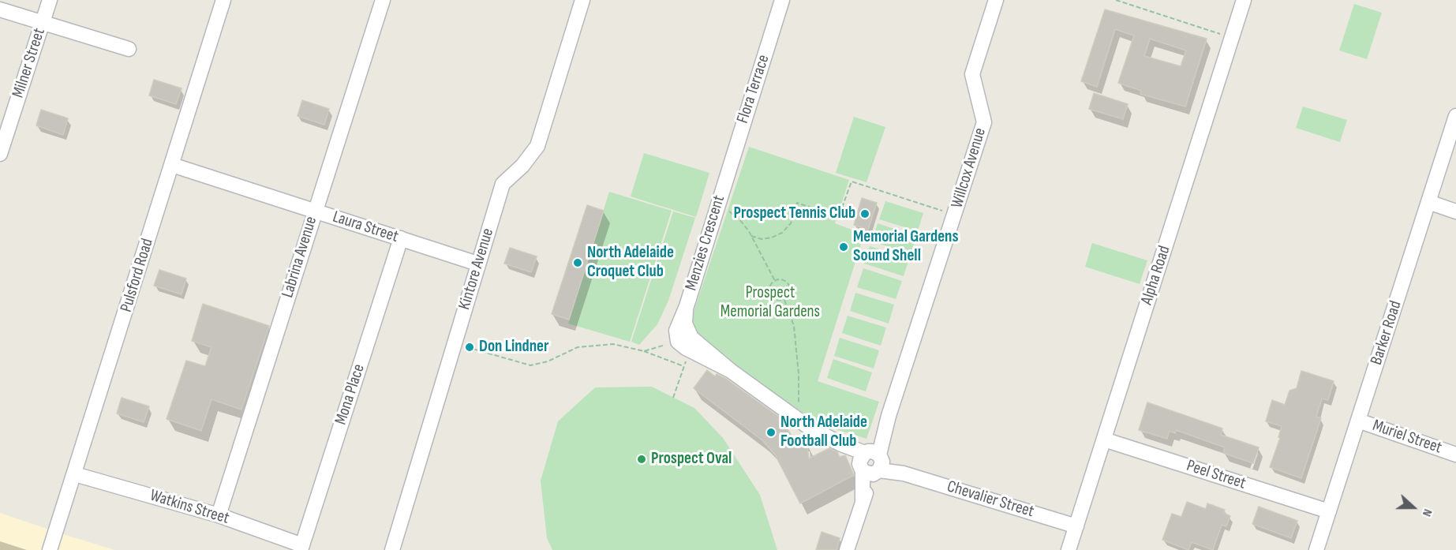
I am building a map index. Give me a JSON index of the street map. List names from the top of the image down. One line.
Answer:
{"streets":{"street":["Milner Street","Flora Terrace","Willcox Avenue","Laura Street","Menzies Crescent","Labrina Avenue","Kintore Avenue","Pulsford Road","Alpha Road","Barker Road","Mona Place","Muriel Street","Peel Street","Chevalier Street","Watkins Street"]},"crossings":[["Flora Terrace","Menzies Crescent"],["Willcox Avenue","Menzies Crescent"],["Willcox Avenue","Chevalier Street"],["Laura Street","Labrina Avenue"],["Laura Street","Kintore Avenue"],["Laura Street","Pulsford Road"],["Laura Street","Mona Place"],["Menzies Crescent","Chevalier Street"],["Labrina Avenue","Watkins Street"],["Pulsford Road","Watkins Street"],["Alpha Road","Peel Street"],["Alpha Road","Chevalier Street"],["Barker Road","Muriel Street"],["Barker Road","Peel Street"],["Mona Place","Watkins Street"]],"parks":["Prospect Memorial Gardens"],"places":["Prospect Tennis Club","Memorial Gardens Sound Shell","North Adelaide Croquet Club","Don Lindner","North Adelaide Football Club","Prospect Oval"],"north":"right"}
